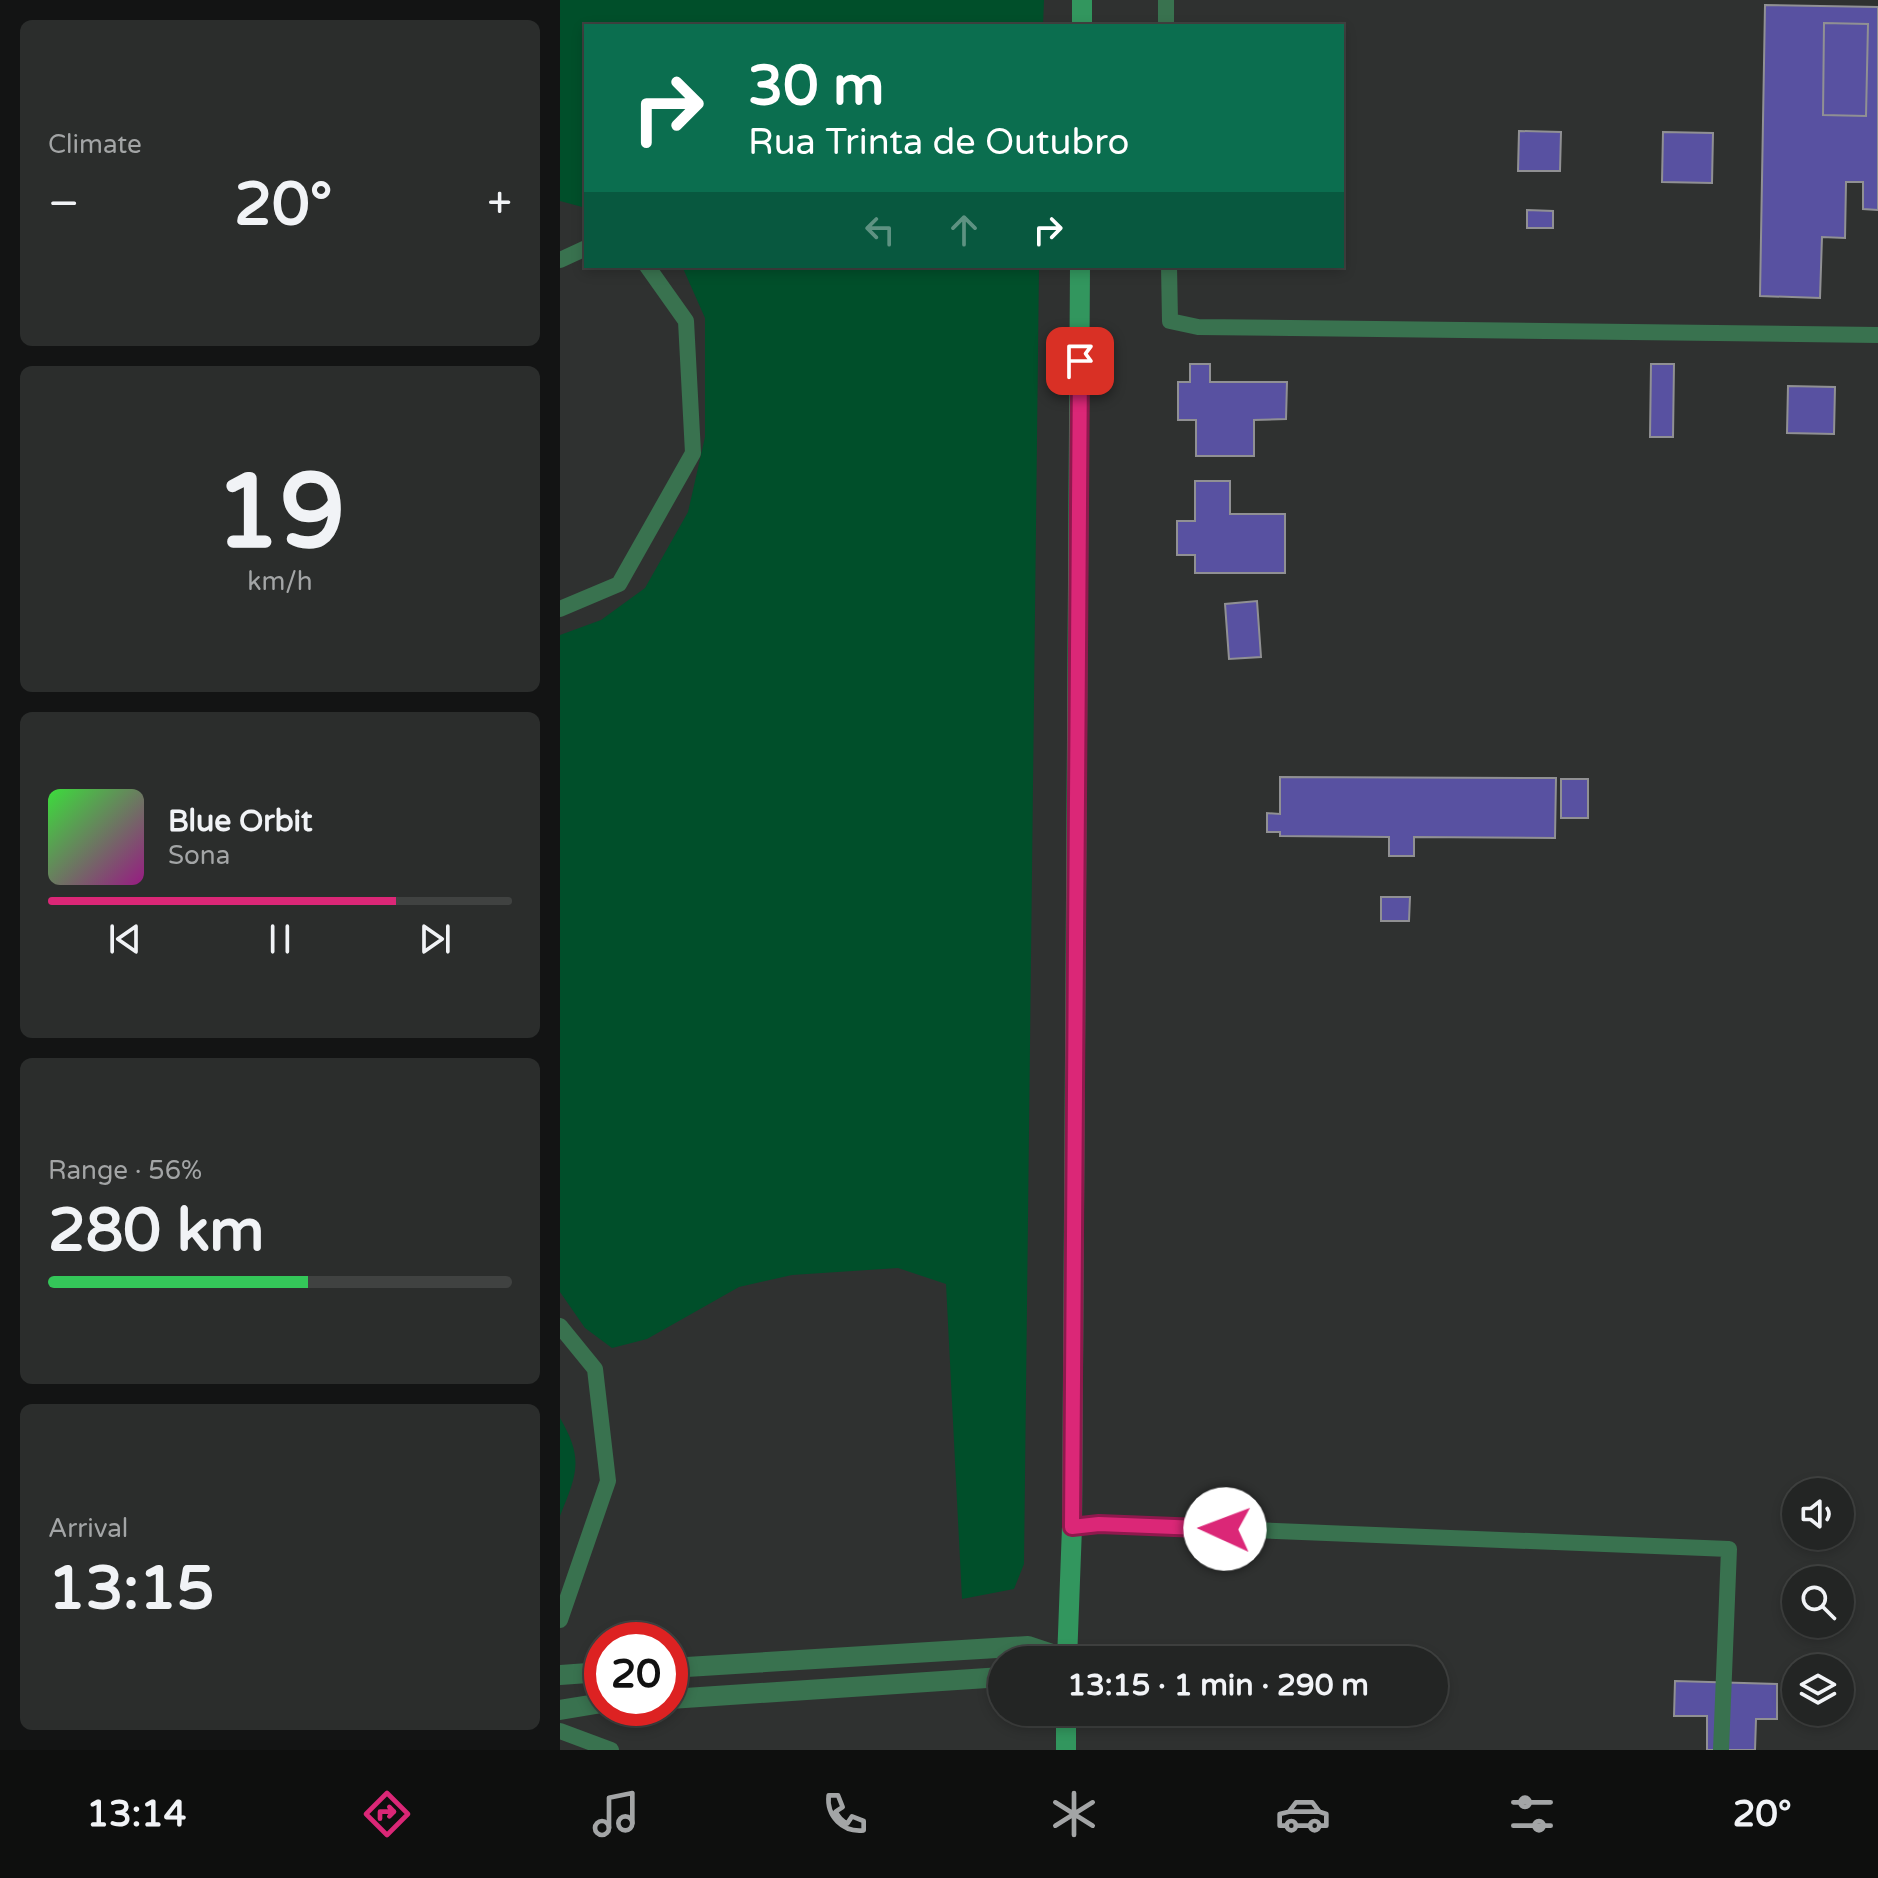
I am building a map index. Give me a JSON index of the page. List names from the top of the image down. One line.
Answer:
{"page":{"tile":["Climate",["19","km/h"],["Range · 56%","280 km"],["Arrival","13:15"]],"turn":["30 m","Rua Trinta de Outubro"],"heat":["−","20°","+"],"song":["Blue Orbit","Sona"],"limit":"20","trip":"13:15 · 1 min · 290 m","tabs":["13:14","20°"]}}
